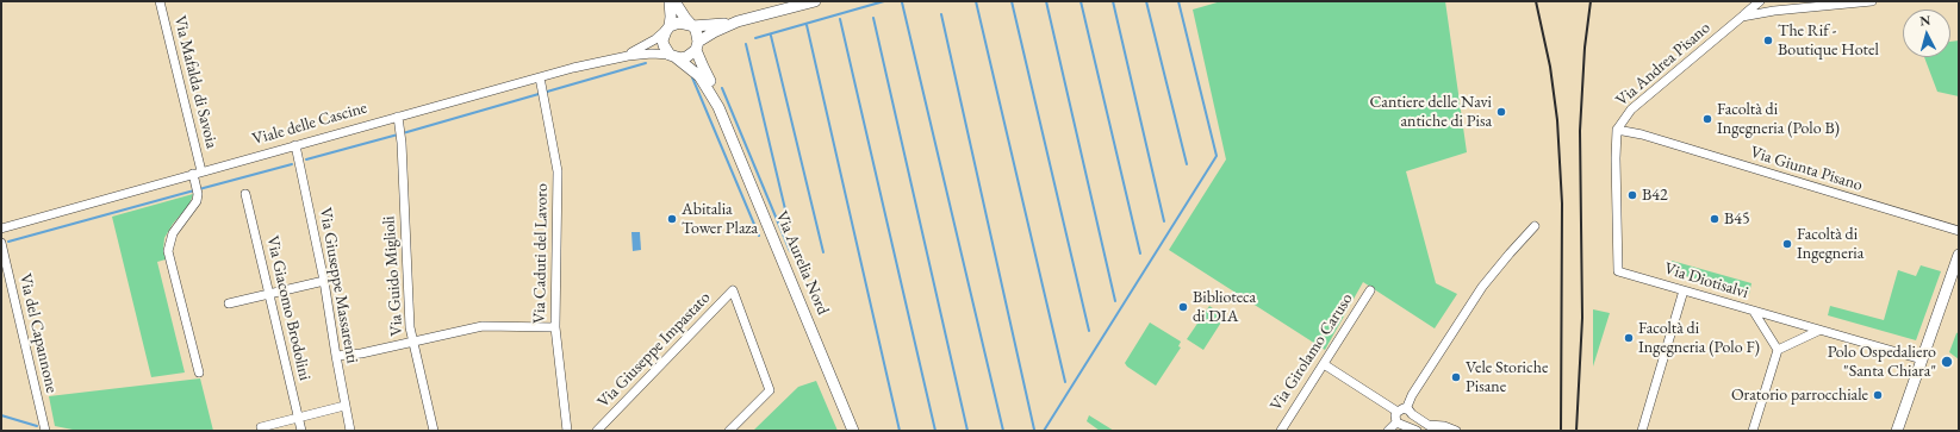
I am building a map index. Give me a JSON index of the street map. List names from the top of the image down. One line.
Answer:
{"streets":{"main road":["Via Aurelia Nord"],"street":["Via Andrea Pisano","Via Mafalda di Savoia","Viale delle Cascine","Via Giunta Pisano","Via Caduti del Lavoro","Via Guido Miglioli","Via Diotisalvi","Via Giuseppe Massarenti","Via Giacomo Brodolini","Via del Capannone","Via Giuseppe Impastato","Via Girolamo Caruso"]},"crossings":[["Via Andrea Pisano","Via Giunta Pisano"],["Via Andrea Pisano","Via Diotisalvi"],["Via Mafalda di Savoia","Viale delle Cascine"],["Viale delle Cascine","Via Caduti del Lavoro"],["Viale delle Cascine","Via Aurelia Nord"],["Viale delle Cascine","Via Guido Miglioli"],["Viale delle Cascine","Via Giuseppe Massarenti"],["Via Giunta Pisano","Via Diotisalvi"]],"places":["The Rif - Boutique Hotel","Cantiere delle Navi antiche di Pisa","Facoltà di Ingegneria (Polo B)","B42","Abitalia Tower Plaza","B45","Facoltà di Ingegneria","Biblioteca di DIA","Facoltà di Ingegneria (Polo F)","Polo Ospedaliero \"Santa Chiara\"","Vele Storiche Pisane","Oratorio parrocchiale"],"north":"top"}
